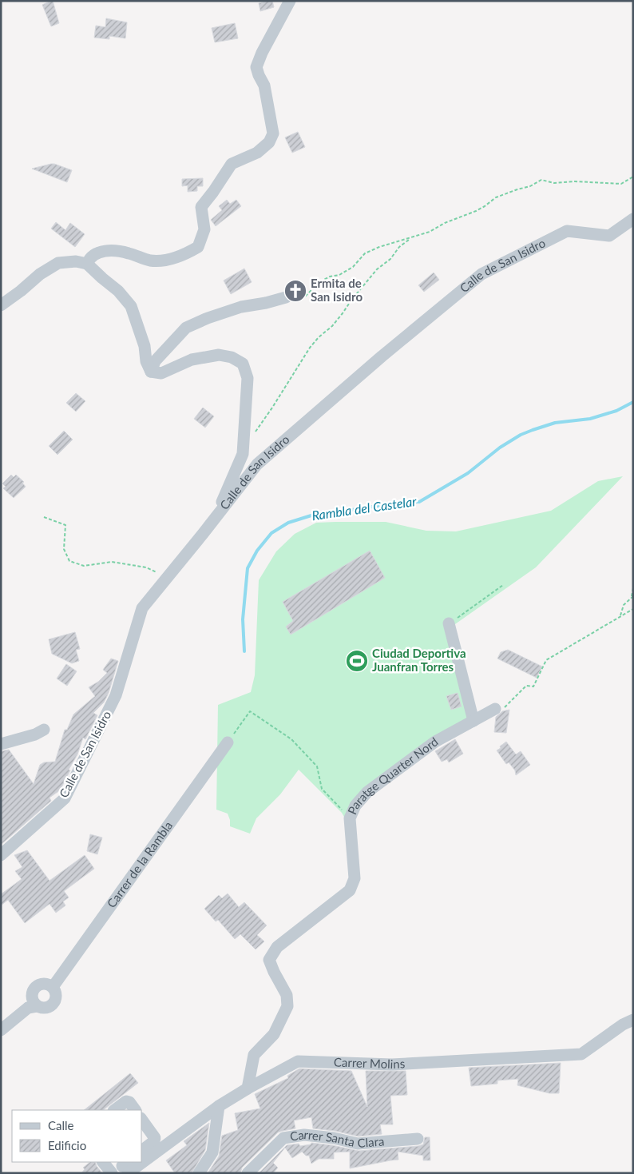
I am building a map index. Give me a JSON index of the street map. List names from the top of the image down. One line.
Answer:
{"streets":{"street":["Calle de San Isidro","Paratge Quarter Nord","Carrer de la Rambla","Carrer Molins","Carrer Santa Clara"]},"crossings":[["Paratge Quarter Nord","Carrer Molins"]],"water":["Rambla del Castelar"],"places":{"church":["Ermita de San Isidro"],"sports":["Ciudad Deportiva Juanfran Torres"]},"legend":["Calle","Edificio"]}
